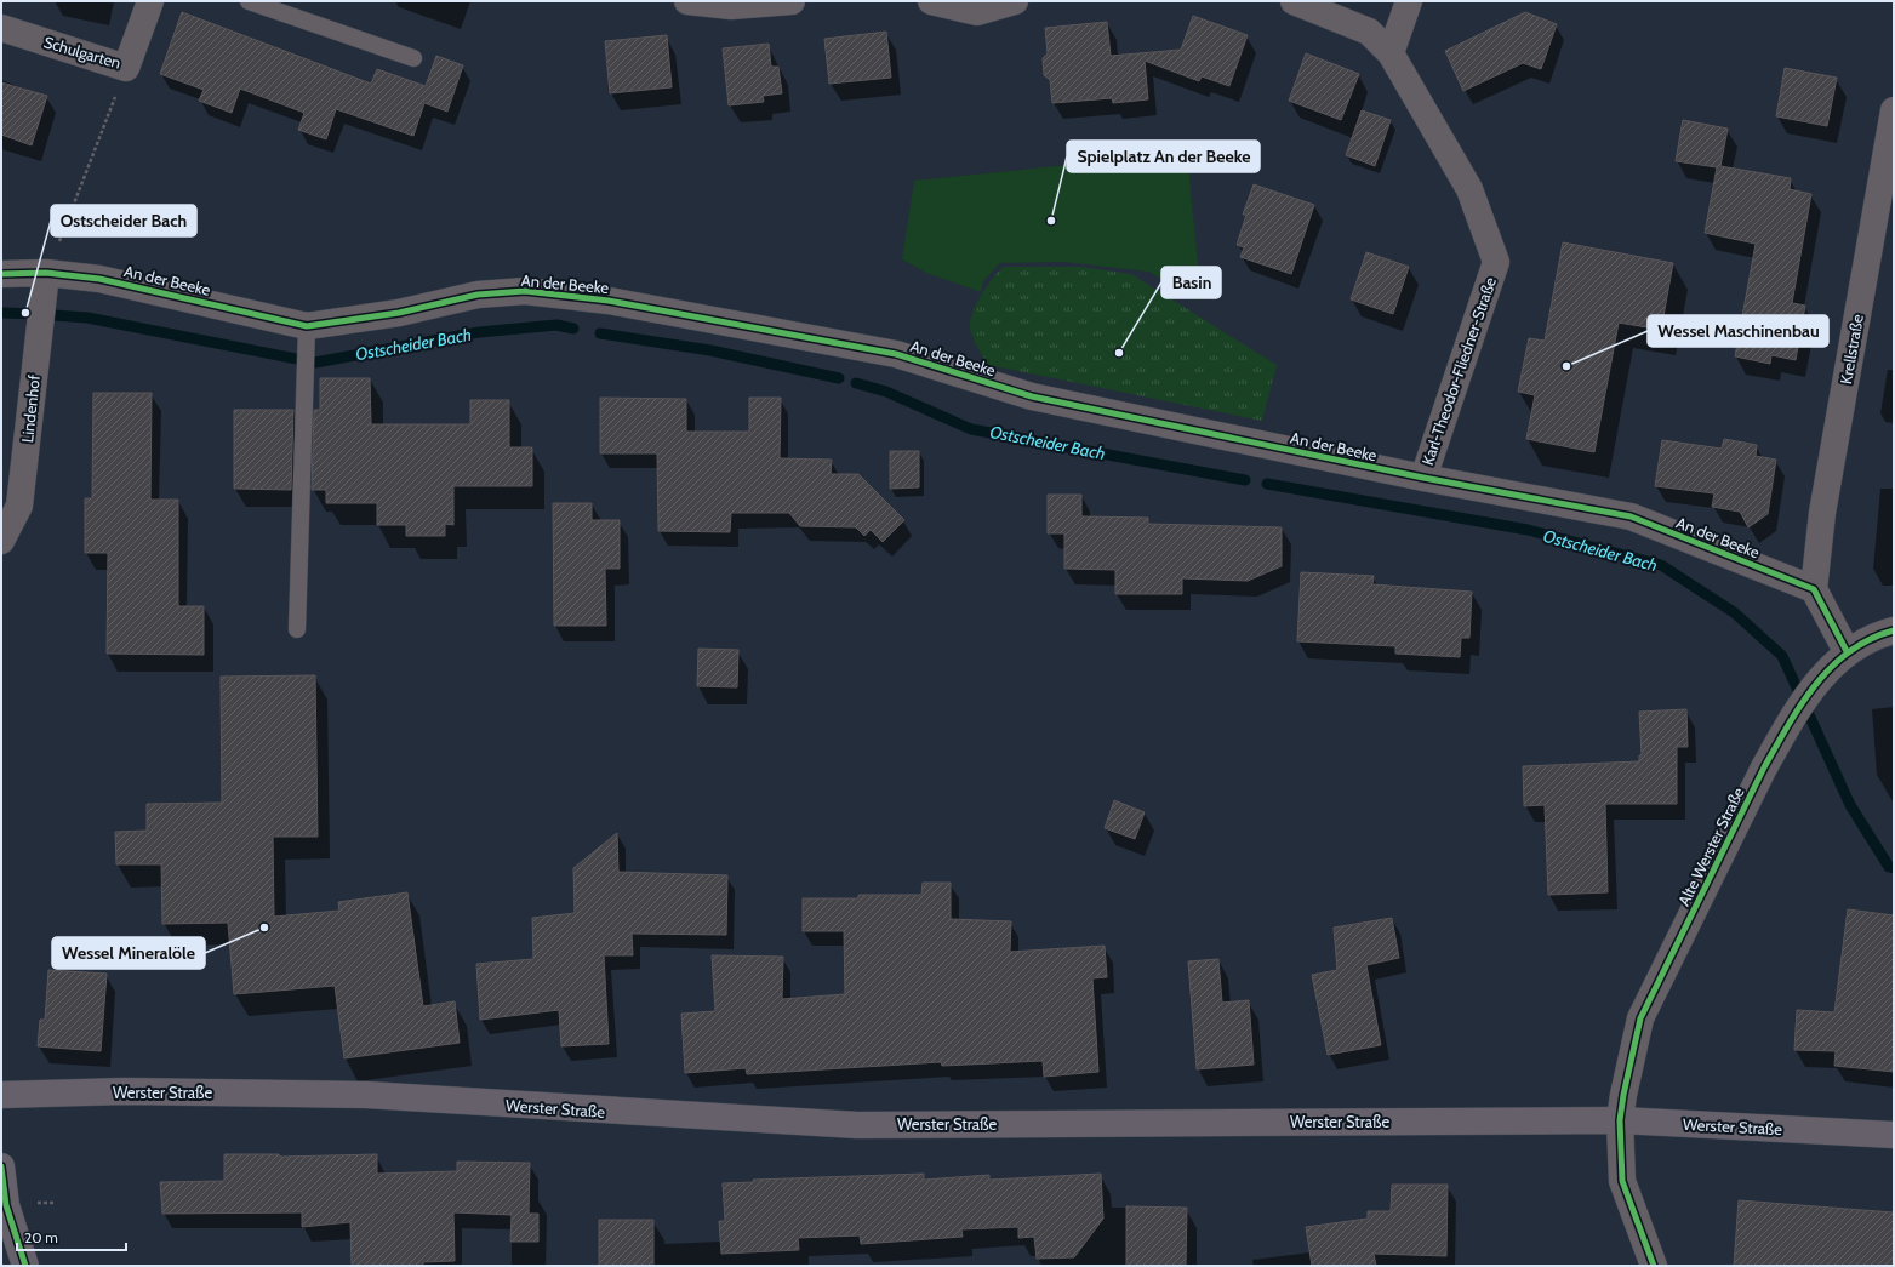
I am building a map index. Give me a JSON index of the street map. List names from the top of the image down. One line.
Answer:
{"streets":{"main road":["Werster Straße"],"street":["Schulgarten","An der Beeke","Krellstraße","Karl-Theodor-Fliedner-Straße","Lindenhof","Alte Werster Straße"]},"crossings":[["An der Beeke","Krellstraße"],["An der Beeke","Karl-Theodor-Fliedner-Straße"],["An der Beeke","Lindenhof"],["Alte Werster Straße","Werster Straße"]],"water":["Ostscheider Bach"],"places":["Spielplatz An der Beeke","Ostscheider Bach","Basin","Wessel Maschinenbau","Wessel Mineralöle"],"scale_bar":"20 m"}
